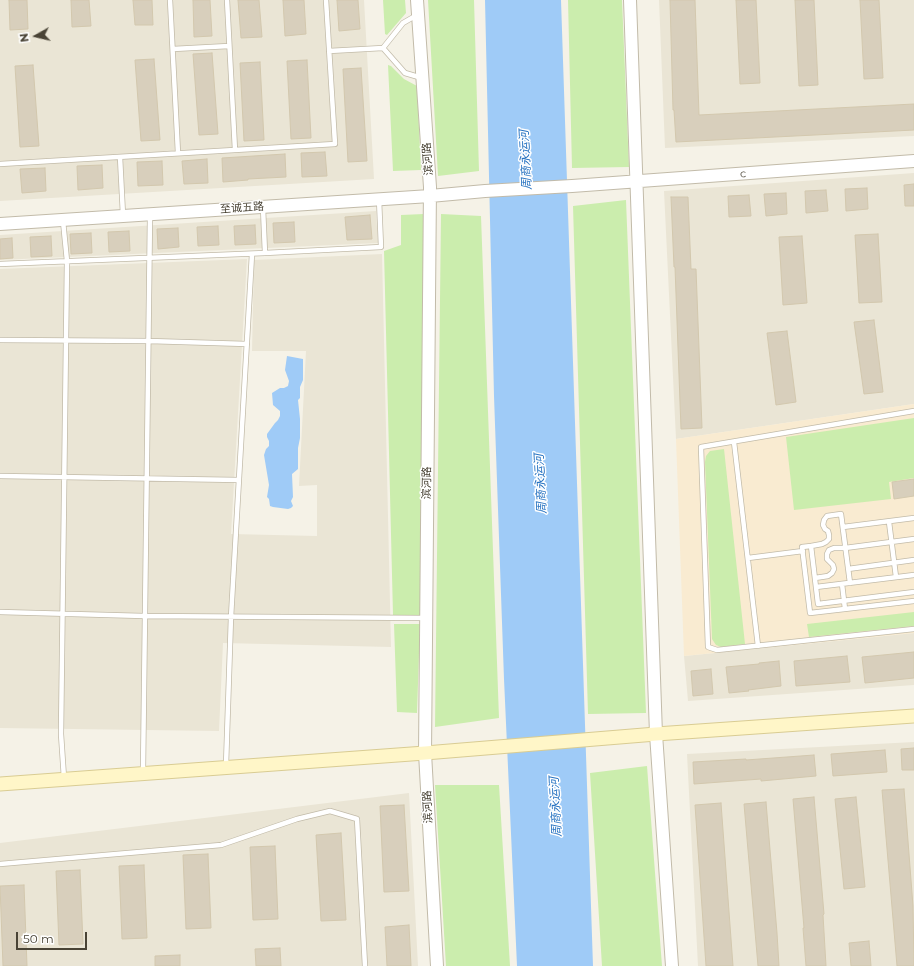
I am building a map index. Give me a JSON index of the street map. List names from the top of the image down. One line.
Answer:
{"streets":{"street":["滨河路","c","至诚五路"]},"crossings":[["滨河路","至诚五路"],["c","至诚五路"]],"water":["周商永运河"],"scale_bar":"50 m","north":"left"}
